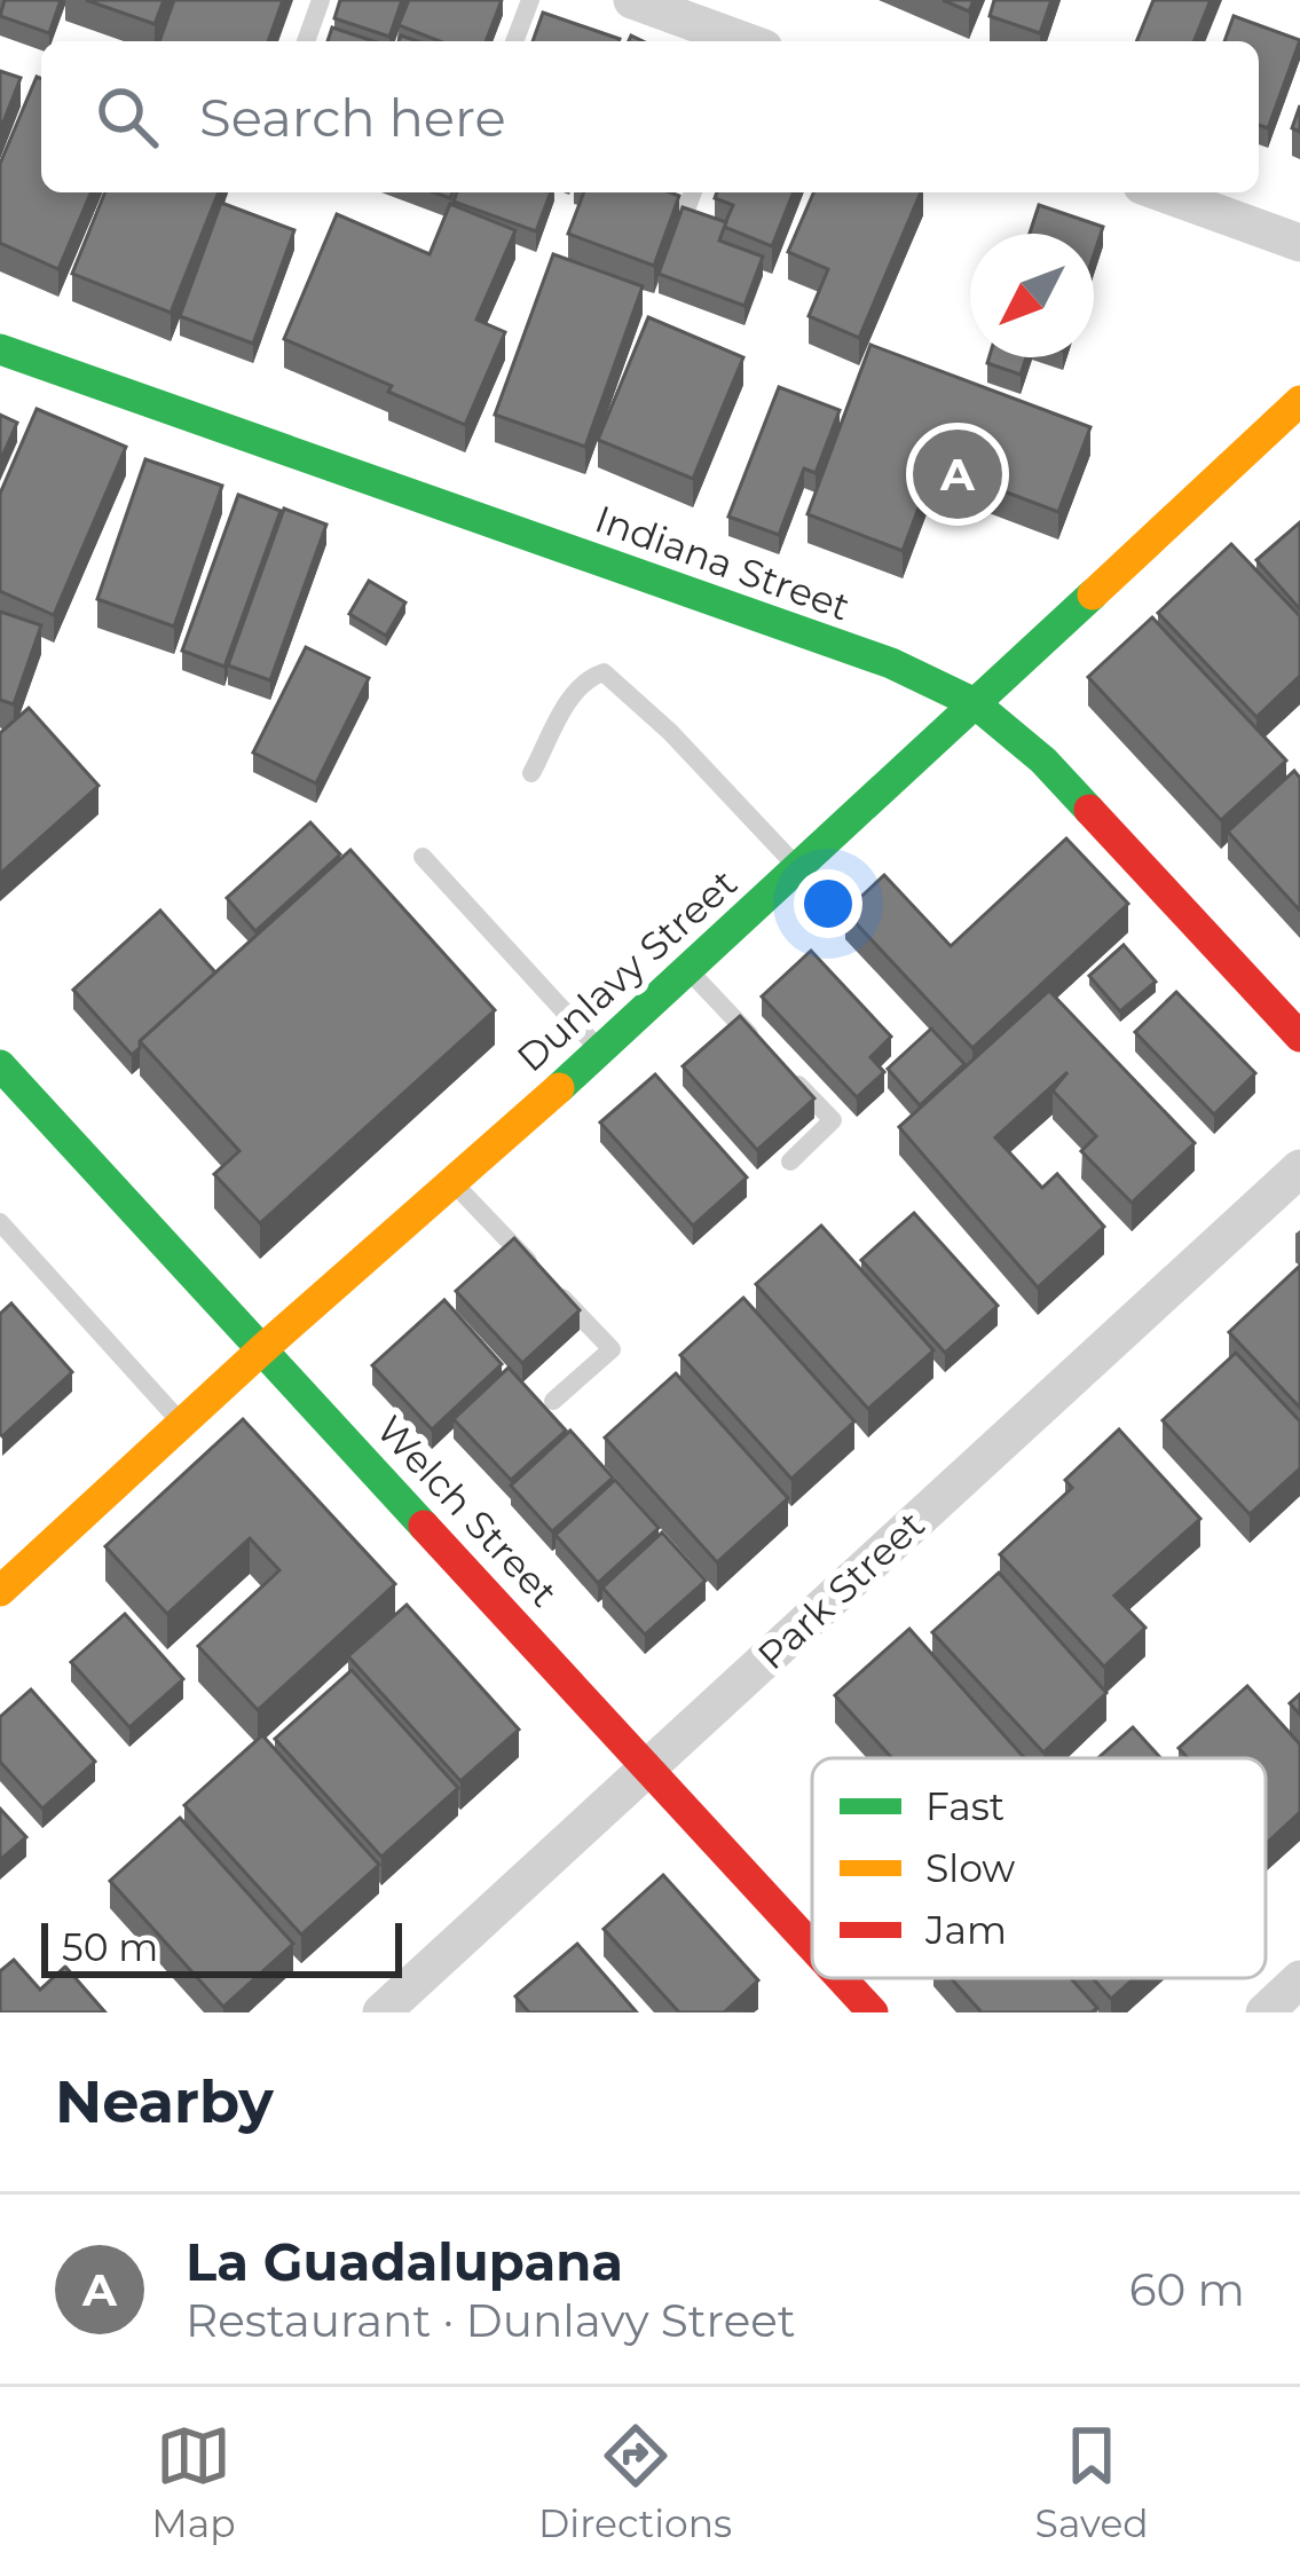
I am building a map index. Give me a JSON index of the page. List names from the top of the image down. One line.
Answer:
{"streets":{"street":["Indiana Street","Dunlavy Street","Welch Street","Park Street"]},"crossings":[["Indiana Street","Dunlavy Street"],["Dunlavy Street","Welch Street"],["Welch Street","Park Street"]],"legend":["Fast","Slow","Jam"],"scale_bar":"50 m","north":"bottom left","page":{"search":"Search here","pins":"A","scale":"50 m","heading":"Nearby","list":[{"mark":"A","name":"La Guadalupana","note":"Restaurant · Dunlavy Street","value":"60 m"}],"nav":["Map","Directions","Saved"]}}
